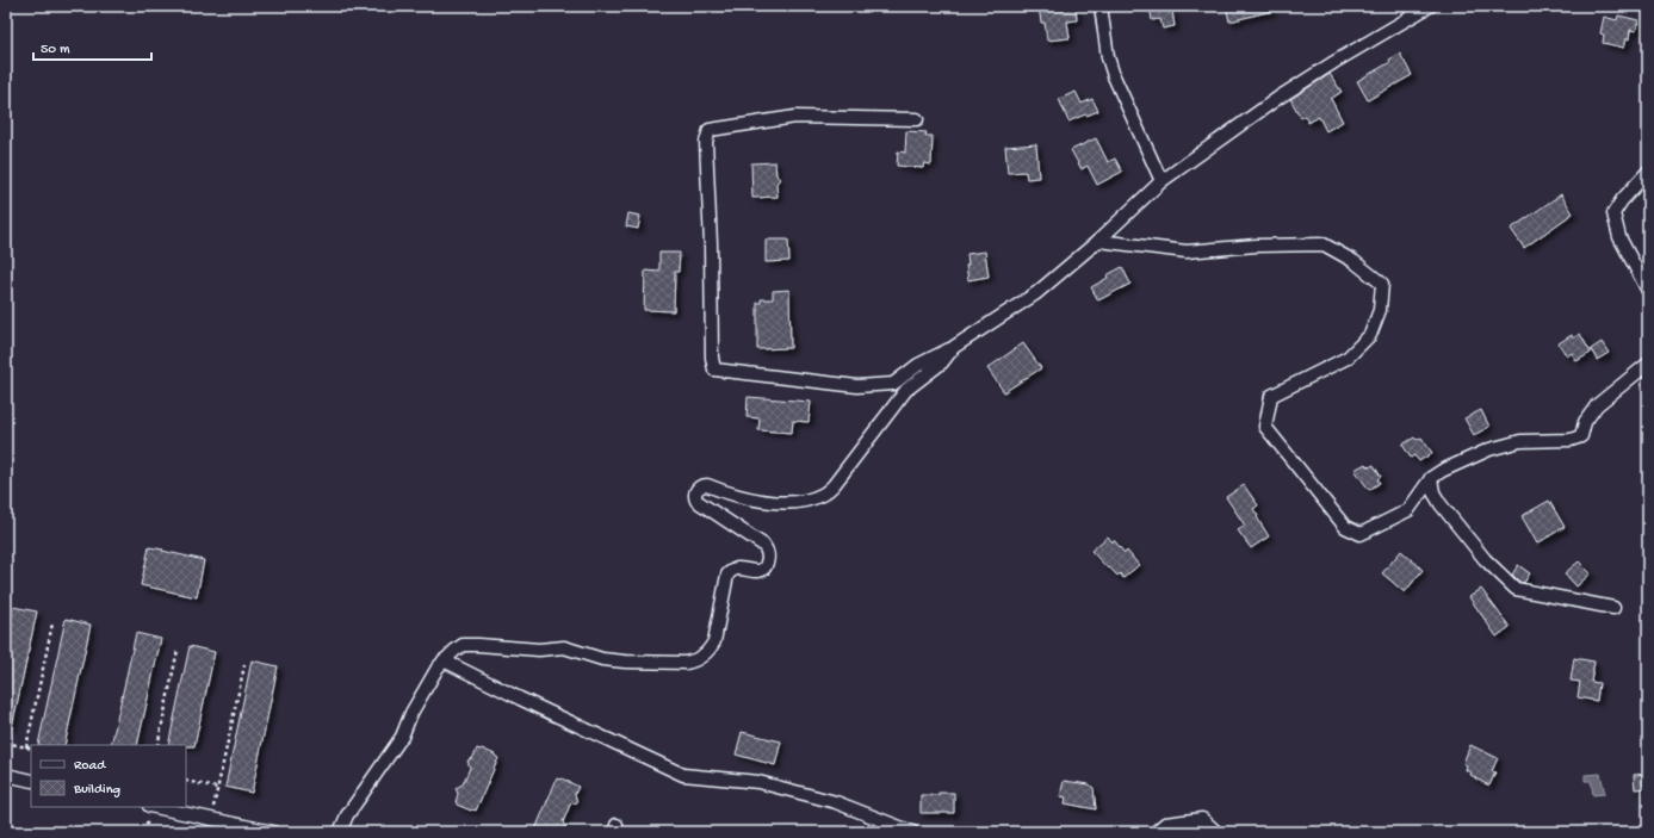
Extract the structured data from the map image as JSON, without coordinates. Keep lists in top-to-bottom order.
{
  "legend": ["Road", "Building"],
  "scale_bar": "50 m"
}
